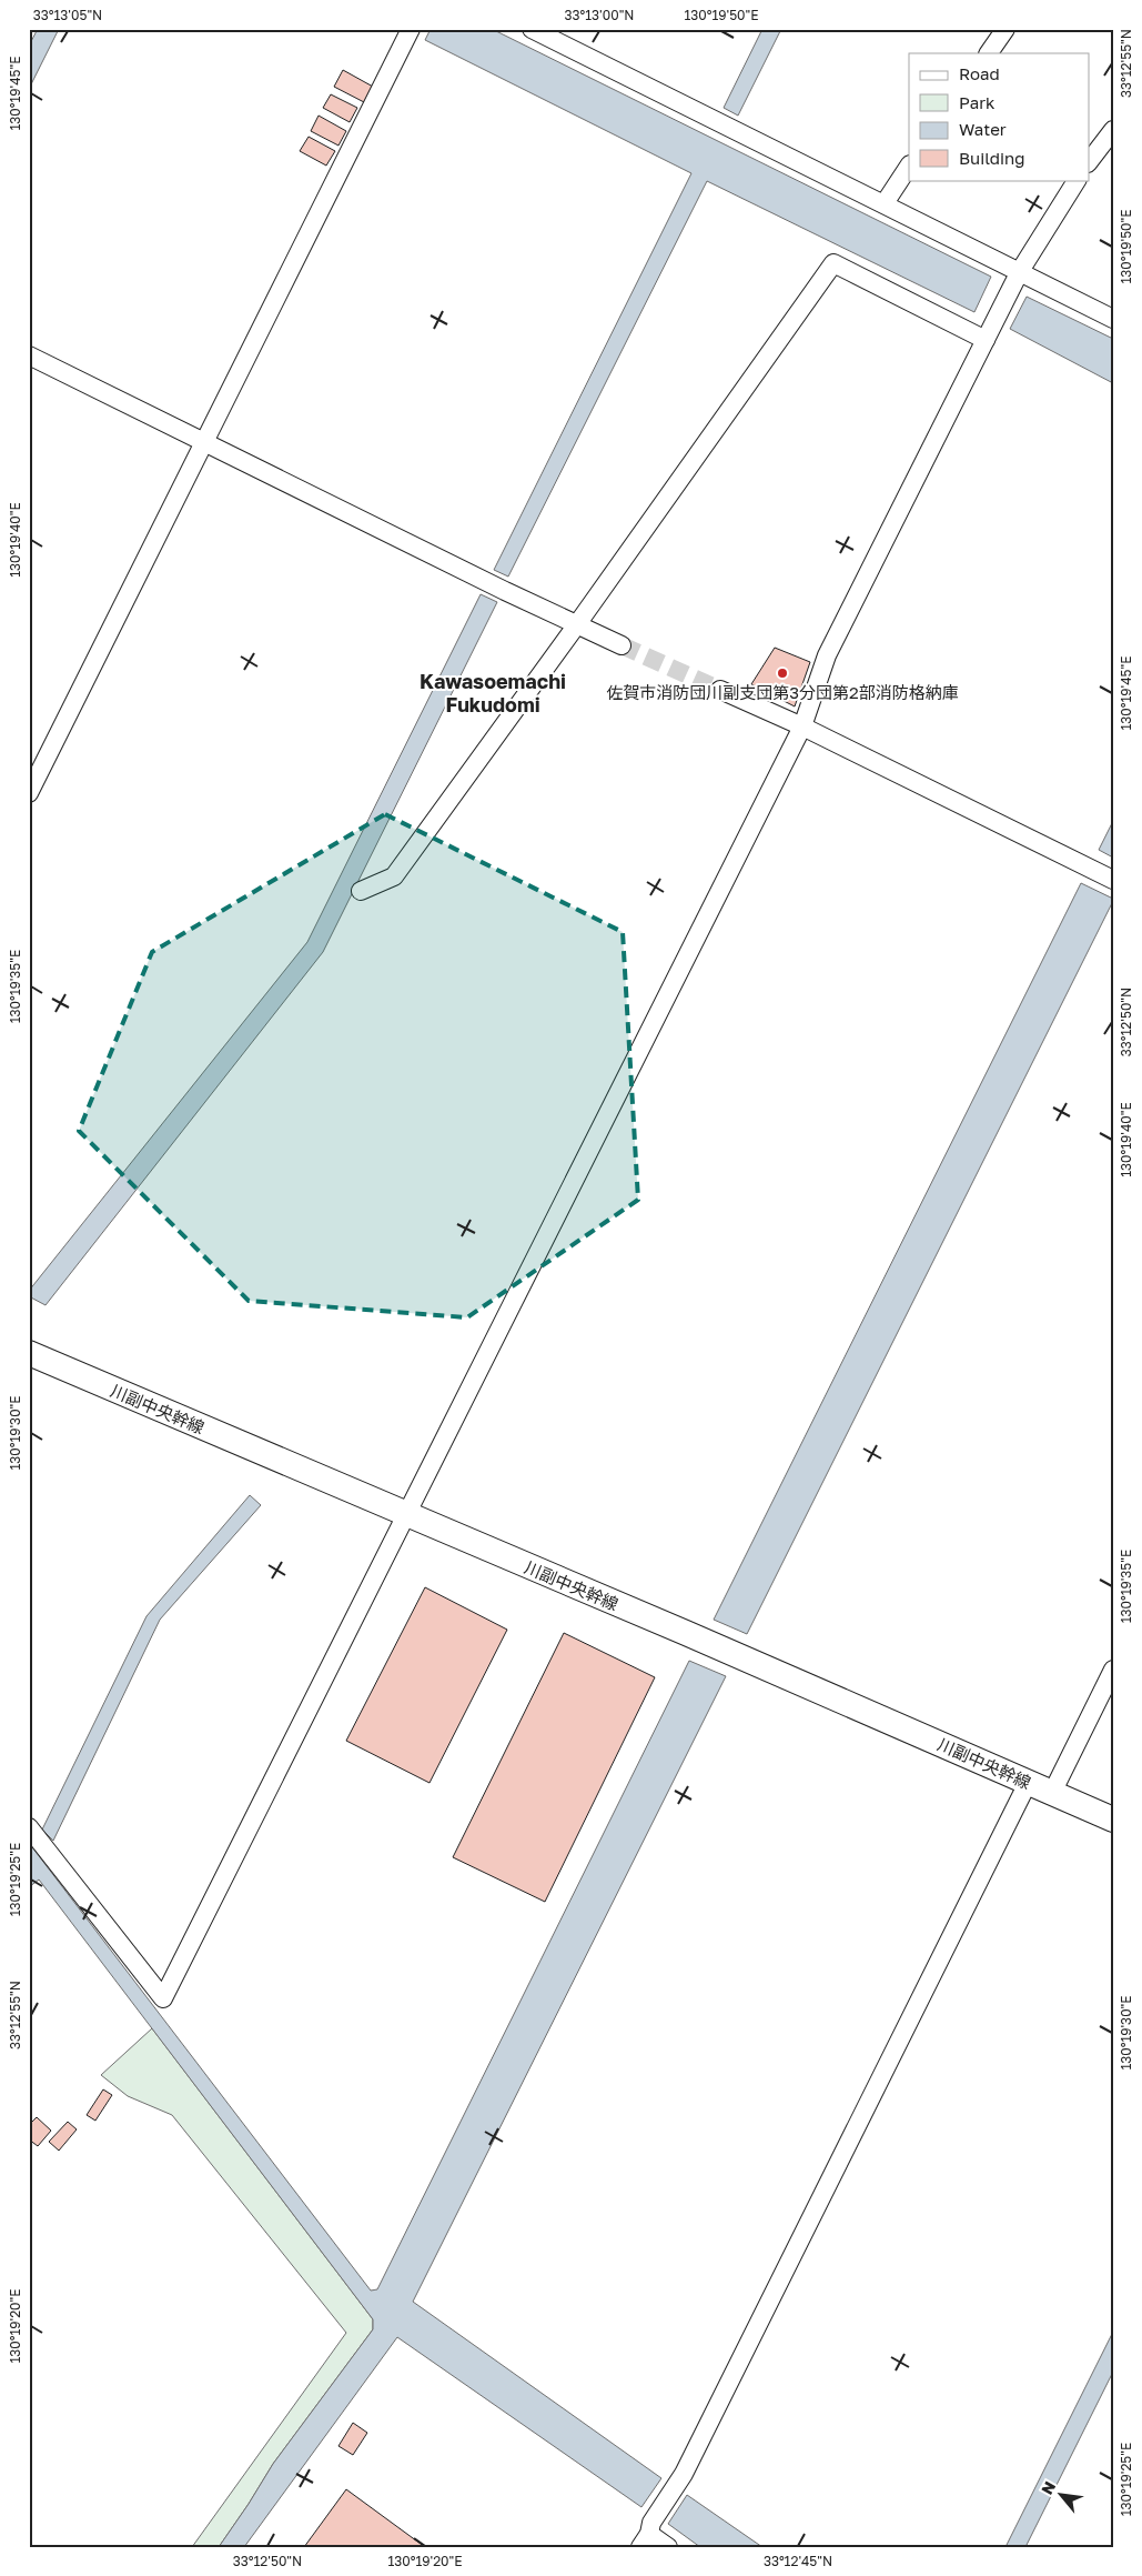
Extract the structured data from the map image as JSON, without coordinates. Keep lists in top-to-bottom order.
{
  "streets": {
    "street": ["川副中央幹線"]
  },
  "districts": ["Kawasoemachi Fukudomi"],
  "places": ["佐賀市消防団川副支団第3分団第2部消防格納庫"],
  "legend": [
    "Road",
    "Park",
    "Water",
    "Building"
  ],
  "north": "top left",
  "coordinates": [
    "33°13'05\"N",
    "33°13'00\"N",
    "130°19'50\"E",
    "33°12'55\"N",
    "130°19'45\"E",
    "130°19'40\"E",
    "130°19'35\"E",
    "33°12'50\"N",
    "130°19'30\"E",
    "130°19'25\"E",
    "130°19'20\"E",
    "33°12'45\"N"
  ]
}
